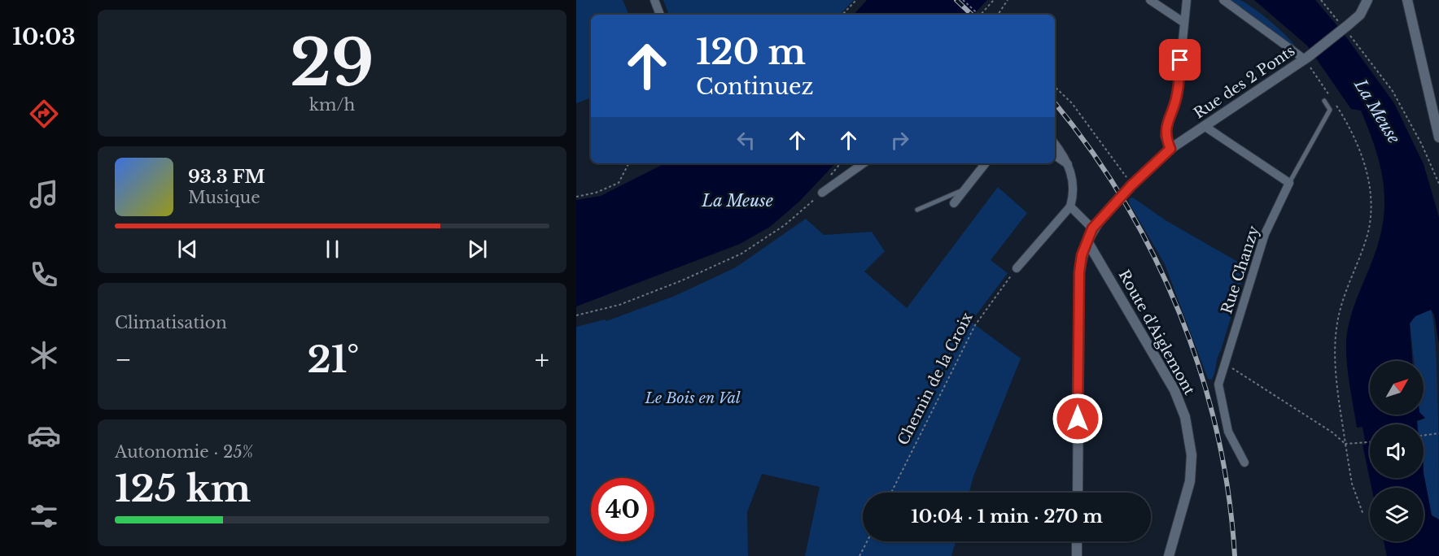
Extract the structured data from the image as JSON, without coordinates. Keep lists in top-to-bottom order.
{
  "streets": {
    "street": ["Rue des 2 Ponts", "Rue Chanzy", "Route d'Aiglemont"],
    "path": ["Chemin de la Croix"]
  },
  "water": ["La Meuse"],
  "parks": ["Le Bois en Val"],
  "north": "top right",
  "page": {
    "tabs": "10:03",
    "tile": [
      ["29", "km/h"],
      "Climatisation",
      ["Autonomie · 25%", "125 km"]
    ],
    "turn": ["120 m", "Continuez"],
    "song": ["93.3 FM", "Musique"],
    "heat": ["−", "21°", "+"],
    "limit": "40",
    "trip": "10:04 · 1 min · 270 m"
  }
}
